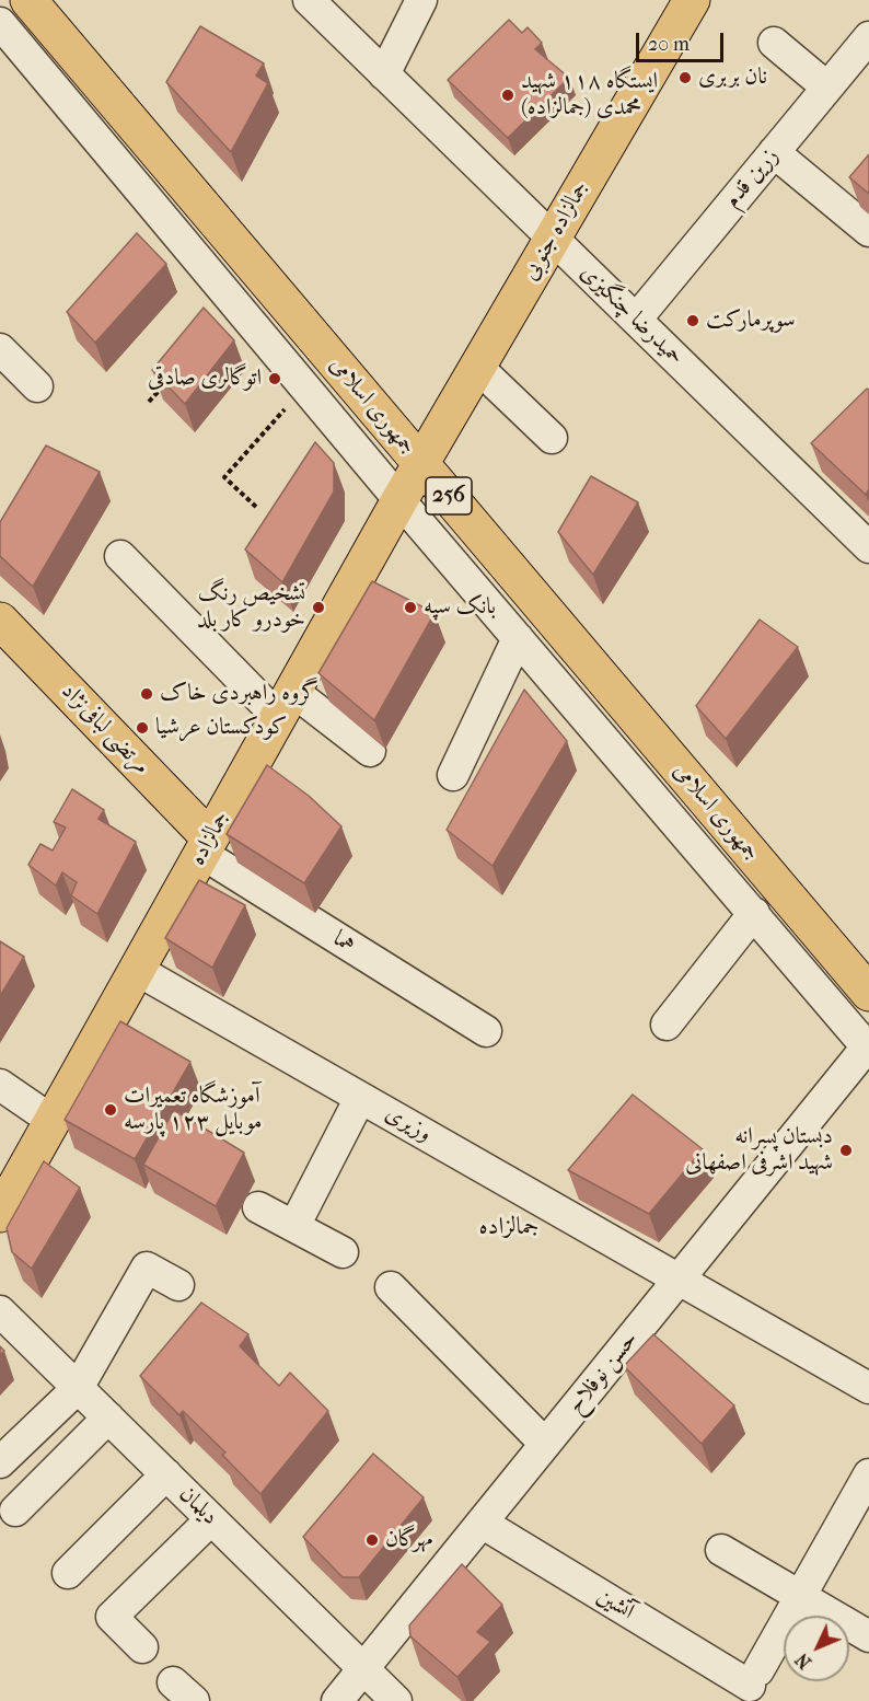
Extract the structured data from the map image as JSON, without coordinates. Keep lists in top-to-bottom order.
{
  "streets": {
    "main road": [
      "جمالزاده جنوبی",
      "جمهوری اسلامی",
      "256",
      "مرتضی لبافی‌نژاد",
      "جمالزاده"
    ],
    "street": [
      "زرین قدم",
      "حمیدرضا چنگیزی",
      "هما",
      "وزیری",
      "حسن نوفلاح",
      "دیلمان",
      "آتشین"
    ]
  },
  "crossings": [
    ["زرین قدم", "حمیدرضا چنگیزی"],
    ["جمالزاده جنوبی", "حمیدرضا چنگیزی"],
    ["جمالزاده جنوبی", "جمهوری اسلامی"],
    ["جمالزاده جنوبی", "جمالزاده"],
    ["جمهوری اسلامی", "جمالزاده"],
    ["مرتضی لبافی‌نژاد", "جمالزاده"],
    ["مرتضی لبافی‌نژاد", "هما"],
    ["جمالزاده", "هما"],
    ["جمالزاده", "وزیری"],
    ["وزیری", "حسن نوفلاح"],
    ["حسن نوفلاح", "دیلمان"],
    ["حسن نوفلاح", "آتشین"]
  ],
  "districts": ["جمالزاده"],
  "places": [
    "نان بربری",
    "ایستگاه ۱۱۸ شهید محمدی (جمالزاده)",
    "سوپرمارکت",
    "اتوگالری صادقی",
    "تشخیص رنگ خودرو کار بلد",
    "بانک سپه",
    "گروه راهبردی خاک",
    "کودکستان عرشیا",
    "آموزشگاه تعمیرات موبایل ۱۲۳ پارسه",
    "دبستان پسرانه شهید اشرفی اصفهانی",
    "مهرگان"
  ],
  "scale_bar": "20 m",
  "north": "bottom left"
}
